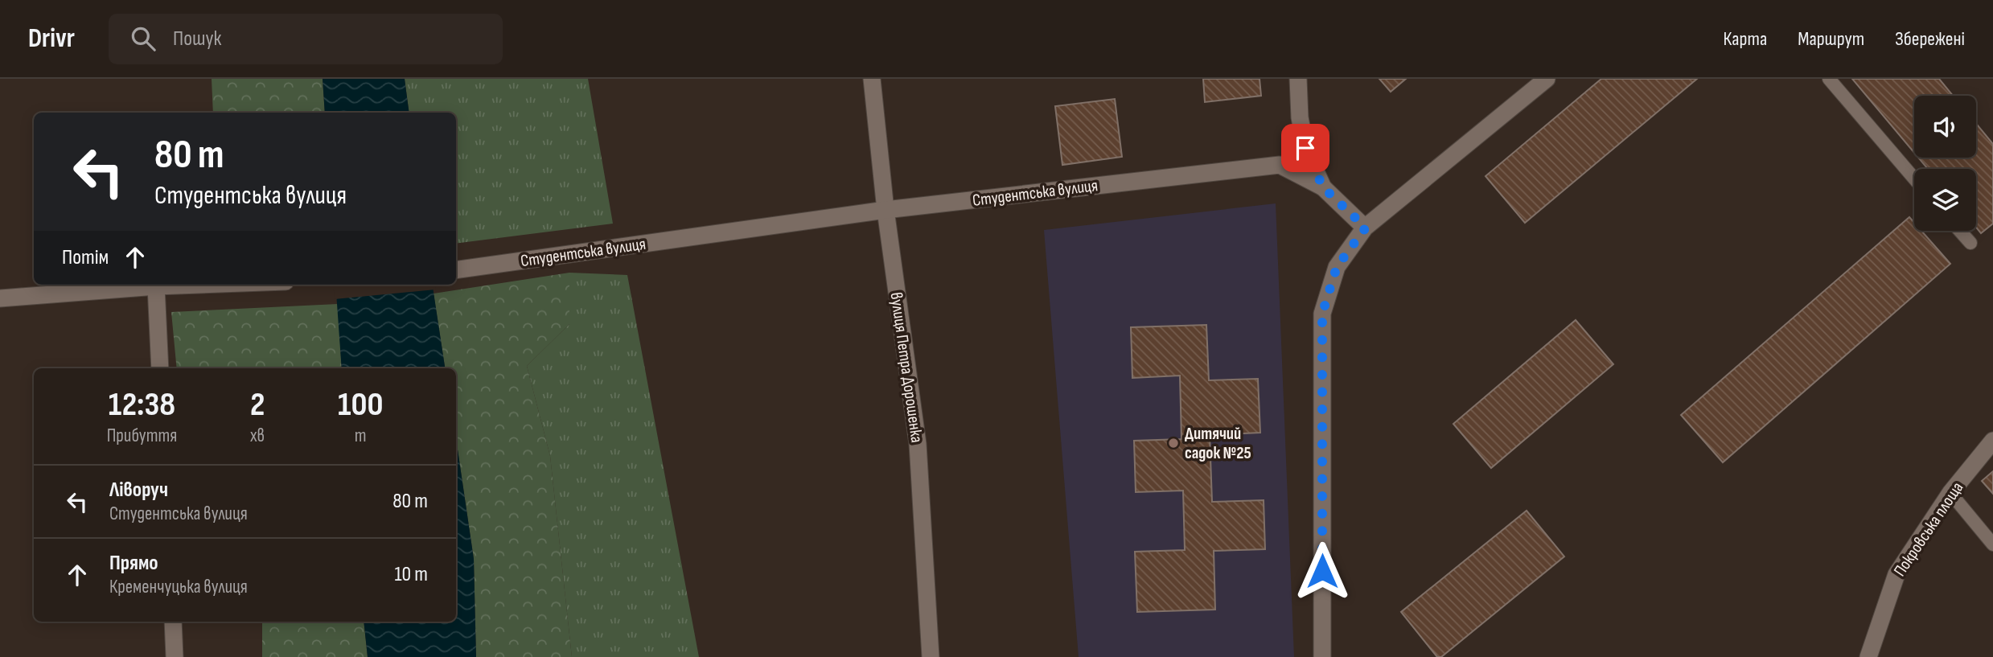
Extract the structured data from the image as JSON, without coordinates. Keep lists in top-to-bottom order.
{
  "streets": {
    "street": ["Студентська вулиця", "вулиця Петра Дорошенка", "Покровська площа"]
  },
  "crossings": [
    ["Студентська вулиця", "вулиця Петра Дорошенка"]
  ],
  "places": ["Дитячий садок №25"],
  "page": {
    "header": "Drivr",
    "search": "Пошук",
    "nav": ["Карта", "Маршрут", "Збережені"],
    "turn": ["80 m", "Студентська вулиця"],
    "then": "Потім",
    "eta": [
      "12:38",
      "Прибуття",
      "2",
      "хв",
      "100",
      "m"
    ],
    "list": [
      {
        "name": "Ліворуч",
        "note": "Студентська вулиця",
        "value": "80 m"
      },
      {
        "name": "Прямо",
        "note": "Кременчуцька вулиця",
        "value": "10 m"
      }
    ]
  }
}
